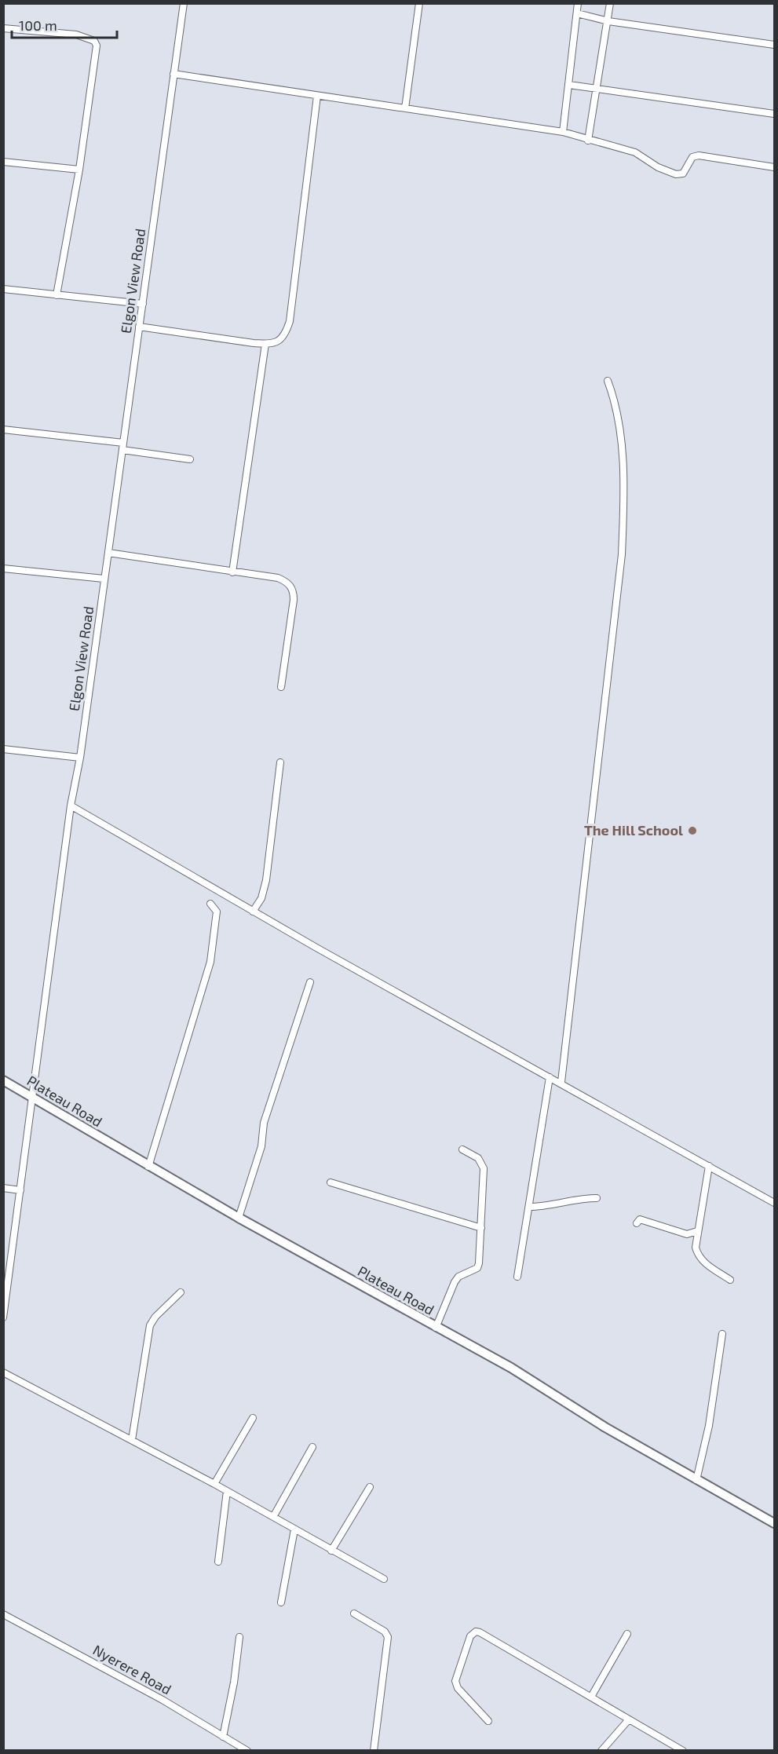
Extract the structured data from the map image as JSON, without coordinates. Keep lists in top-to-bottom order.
{
  "streets": {
    "street": ["Elgon View Road", "Plateau Road", "Nyerere Road"]
  },
  "crossings": [
    ["Elgon View Road", "Plateau Road"]
  ],
  "places": ["The Hill School"],
  "scale_bar": "100 m"
}
